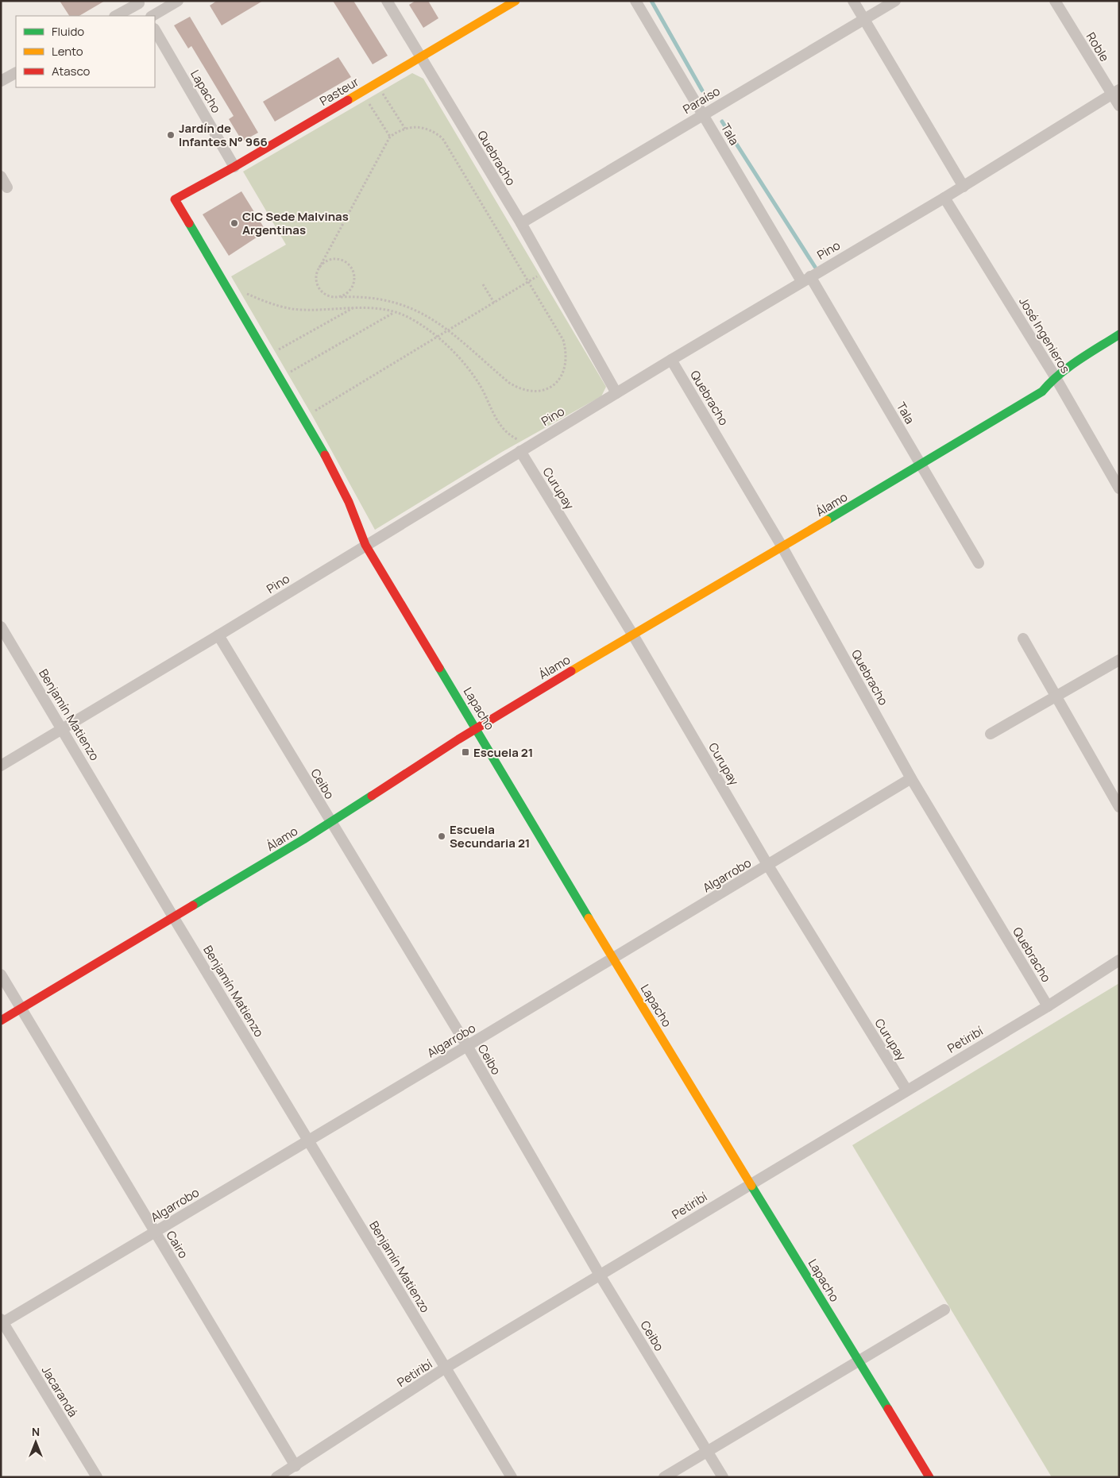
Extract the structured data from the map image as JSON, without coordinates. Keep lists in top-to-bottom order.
{
  "streets": {
    "street": [
      "Roble",
      "Lapacho",
      "Pasteur",
      "Paraíso",
      "Tala",
      "Quebracho",
      "Pino",
      "José Ingenieros",
      "Curupay",
      "Álamo",
      "Benjamín Matienzo",
      "Ceibo",
      "Algarrobo",
      "Petiribí",
      "Cairo",
      "Jacarandá"
    ]
  },
  "crossings": [
    ["Roble", "Pino"],
    ["Lapacho", "Pasteur"],
    ["Lapacho", "Pino"],
    ["Lapacho", "Álamo"],
    ["Lapacho", "Algarrobo"],
    ["Lapacho", "Petiribí"],
    ["Pasteur", "Quebracho"],
    ["Paraíso", "Tala"],
    ["Paraíso", "Quebracho"],
    ["Tala", "Pino"],
    ["Tala", "Álamo"],
    ["Quebracho", "Pino"],
    ["Quebracho", "Álamo"],
    ["Quebracho", "Algarrobo"],
    ["Quebracho", "Petiribí"],
    ["Pino", "José Ingenieros"],
    ["Pino", "Curupay"],
    ["Pino", "Benjamín Matienzo"],
    ["Pino", "Ceibo"],
    ["José Ingenieros", "Álamo"],
    ["Curupay", "Álamo"],
    ["Curupay", "Algarrobo"],
    ["Curupay", "Petiribí"],
    ["Álamo", "Benjamín Matienzo"],
    ["Álamo", "Ceibo"],
    ["Álamo", "Cairo"],
    ["Benjamín Matienzo", "Algarrobo"],
    ["Benjamín Matienzo", "Petiribí"],
    ["Ceibo", "Algarrobo"],
    ["Ceibo", "Petiribí"],
    ["Algarrobo", "Cairo"],
    ["Algarrobo", "Jacarandá"],
    ["Petiribí", "Cairo"]
  ],
  "places": {
    "other": ["Jardín de Infantes N° 966", "CIC Sede Malvinas Argentinas", "Escuela Secundaria 21"],
    "transit": ["Escuela 21"]
  },
  "legend": ["Fluido", "Lento", "Atasco"],
  "north": "top"
}
